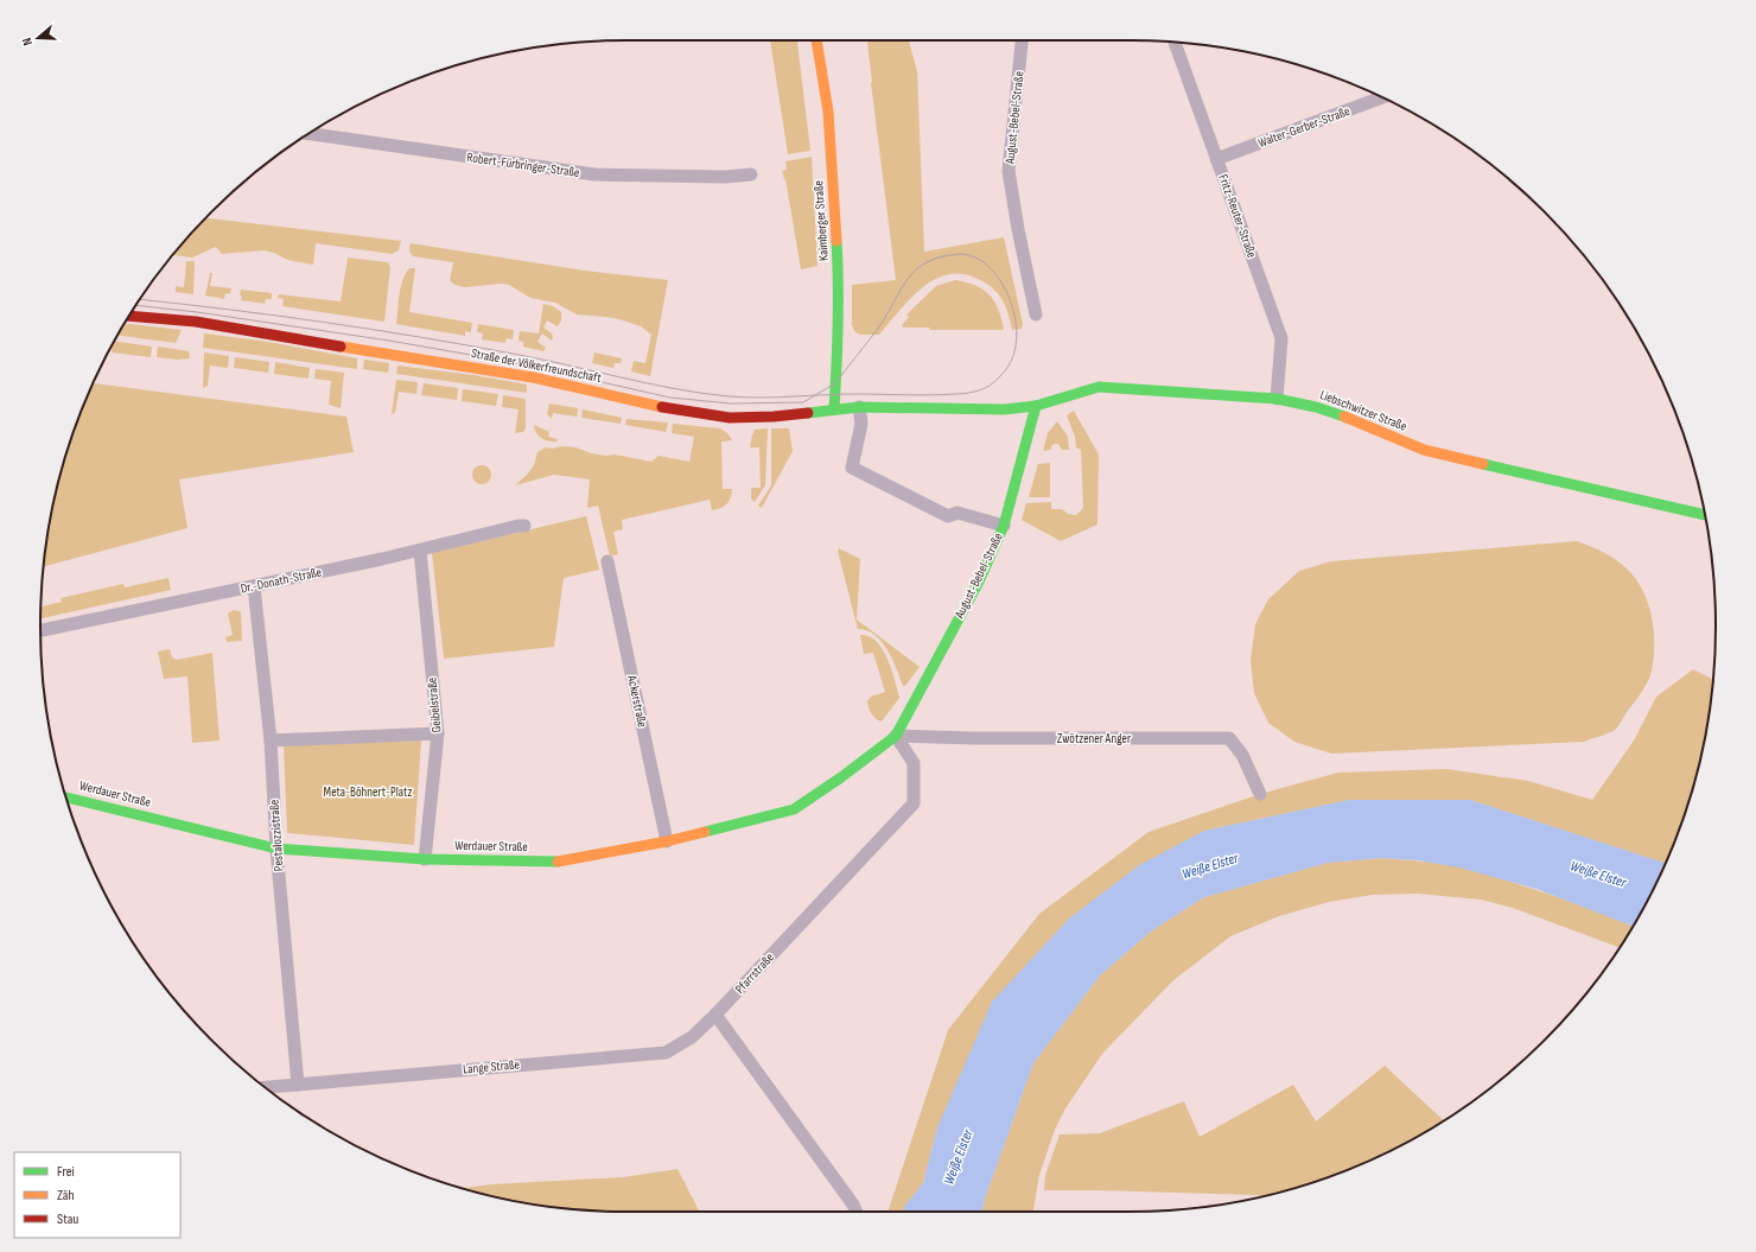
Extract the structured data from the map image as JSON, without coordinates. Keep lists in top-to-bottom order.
{
  "streets": {
    "main road": [
      "August-Bebel-Straße",
      "Kaimberger Straße",
      "Straße der Völkerfreundschaft",
      "Liebschwitzer Straße",
      "Werdauer Straße"
    ],
    "street": [
      "Walter-Gerber-Straße",
      "Robert-Fürbringer-Straße",
      "Fritz-Reuter-Straße",
      "Dr.-Donath-Straße",
      "Ackerstraße",
      "Geibelstraße",
      "Zwötzener Anger",
      "Pestalozzistraße",
      "Pfarrstraße",
      "Lange Straße"
    ]
  },
  "crossings": [
    ["August-Bebel-Straße", "Liebschwitzer Straße"],
    ["August-Bebel-Straße", "Zwötzener Anger"],
    ["August-Bebel-Straße", "Werdauer Straße"],
    ["August-Bebel-Straße", "Pfarrstraße"],
    ["Walter-Gerber-Straße", "Fritz-Reuter-Straße"],
    ["Fritz-Reuter-Straße", "Liebschwitzer Straße"],
    ["Kaimberger Straße", "Straße der Völkerfreundschaft"],
    ["Straße der Völkerfreundschaft", "Liebschwitzer Straße"],
    ["Dr.-Donath-Straße", "Geibelstraße"],
    ["Dr.-Donath-Straße", "Pestalozzistraße"],
    ["Ackerstraße", "Werdauer Straße"],
    ["Geibelstraße", "Werdauer Straße"],
    ["Zwötzener Anger", "Werdauer Straße"],
    ["Zwötzener Anger", "Pfarrstraße"],
    ["Werdauer Straße", "Pestalozzistraße"],
    ["Werdauer Straße", "Pfarrstraße"],
    ["Pestalozzistraße", "Lange Straße"],
    ["Pfarrstraße", "Lange Straße"]
  ],
  "water": ["Weiße Elster"],
  "parks": ["Meta-Böhnert-Platz"],
  "legend": ["Frei", "Zäh", "Stau"],
  "north": "left"
}
